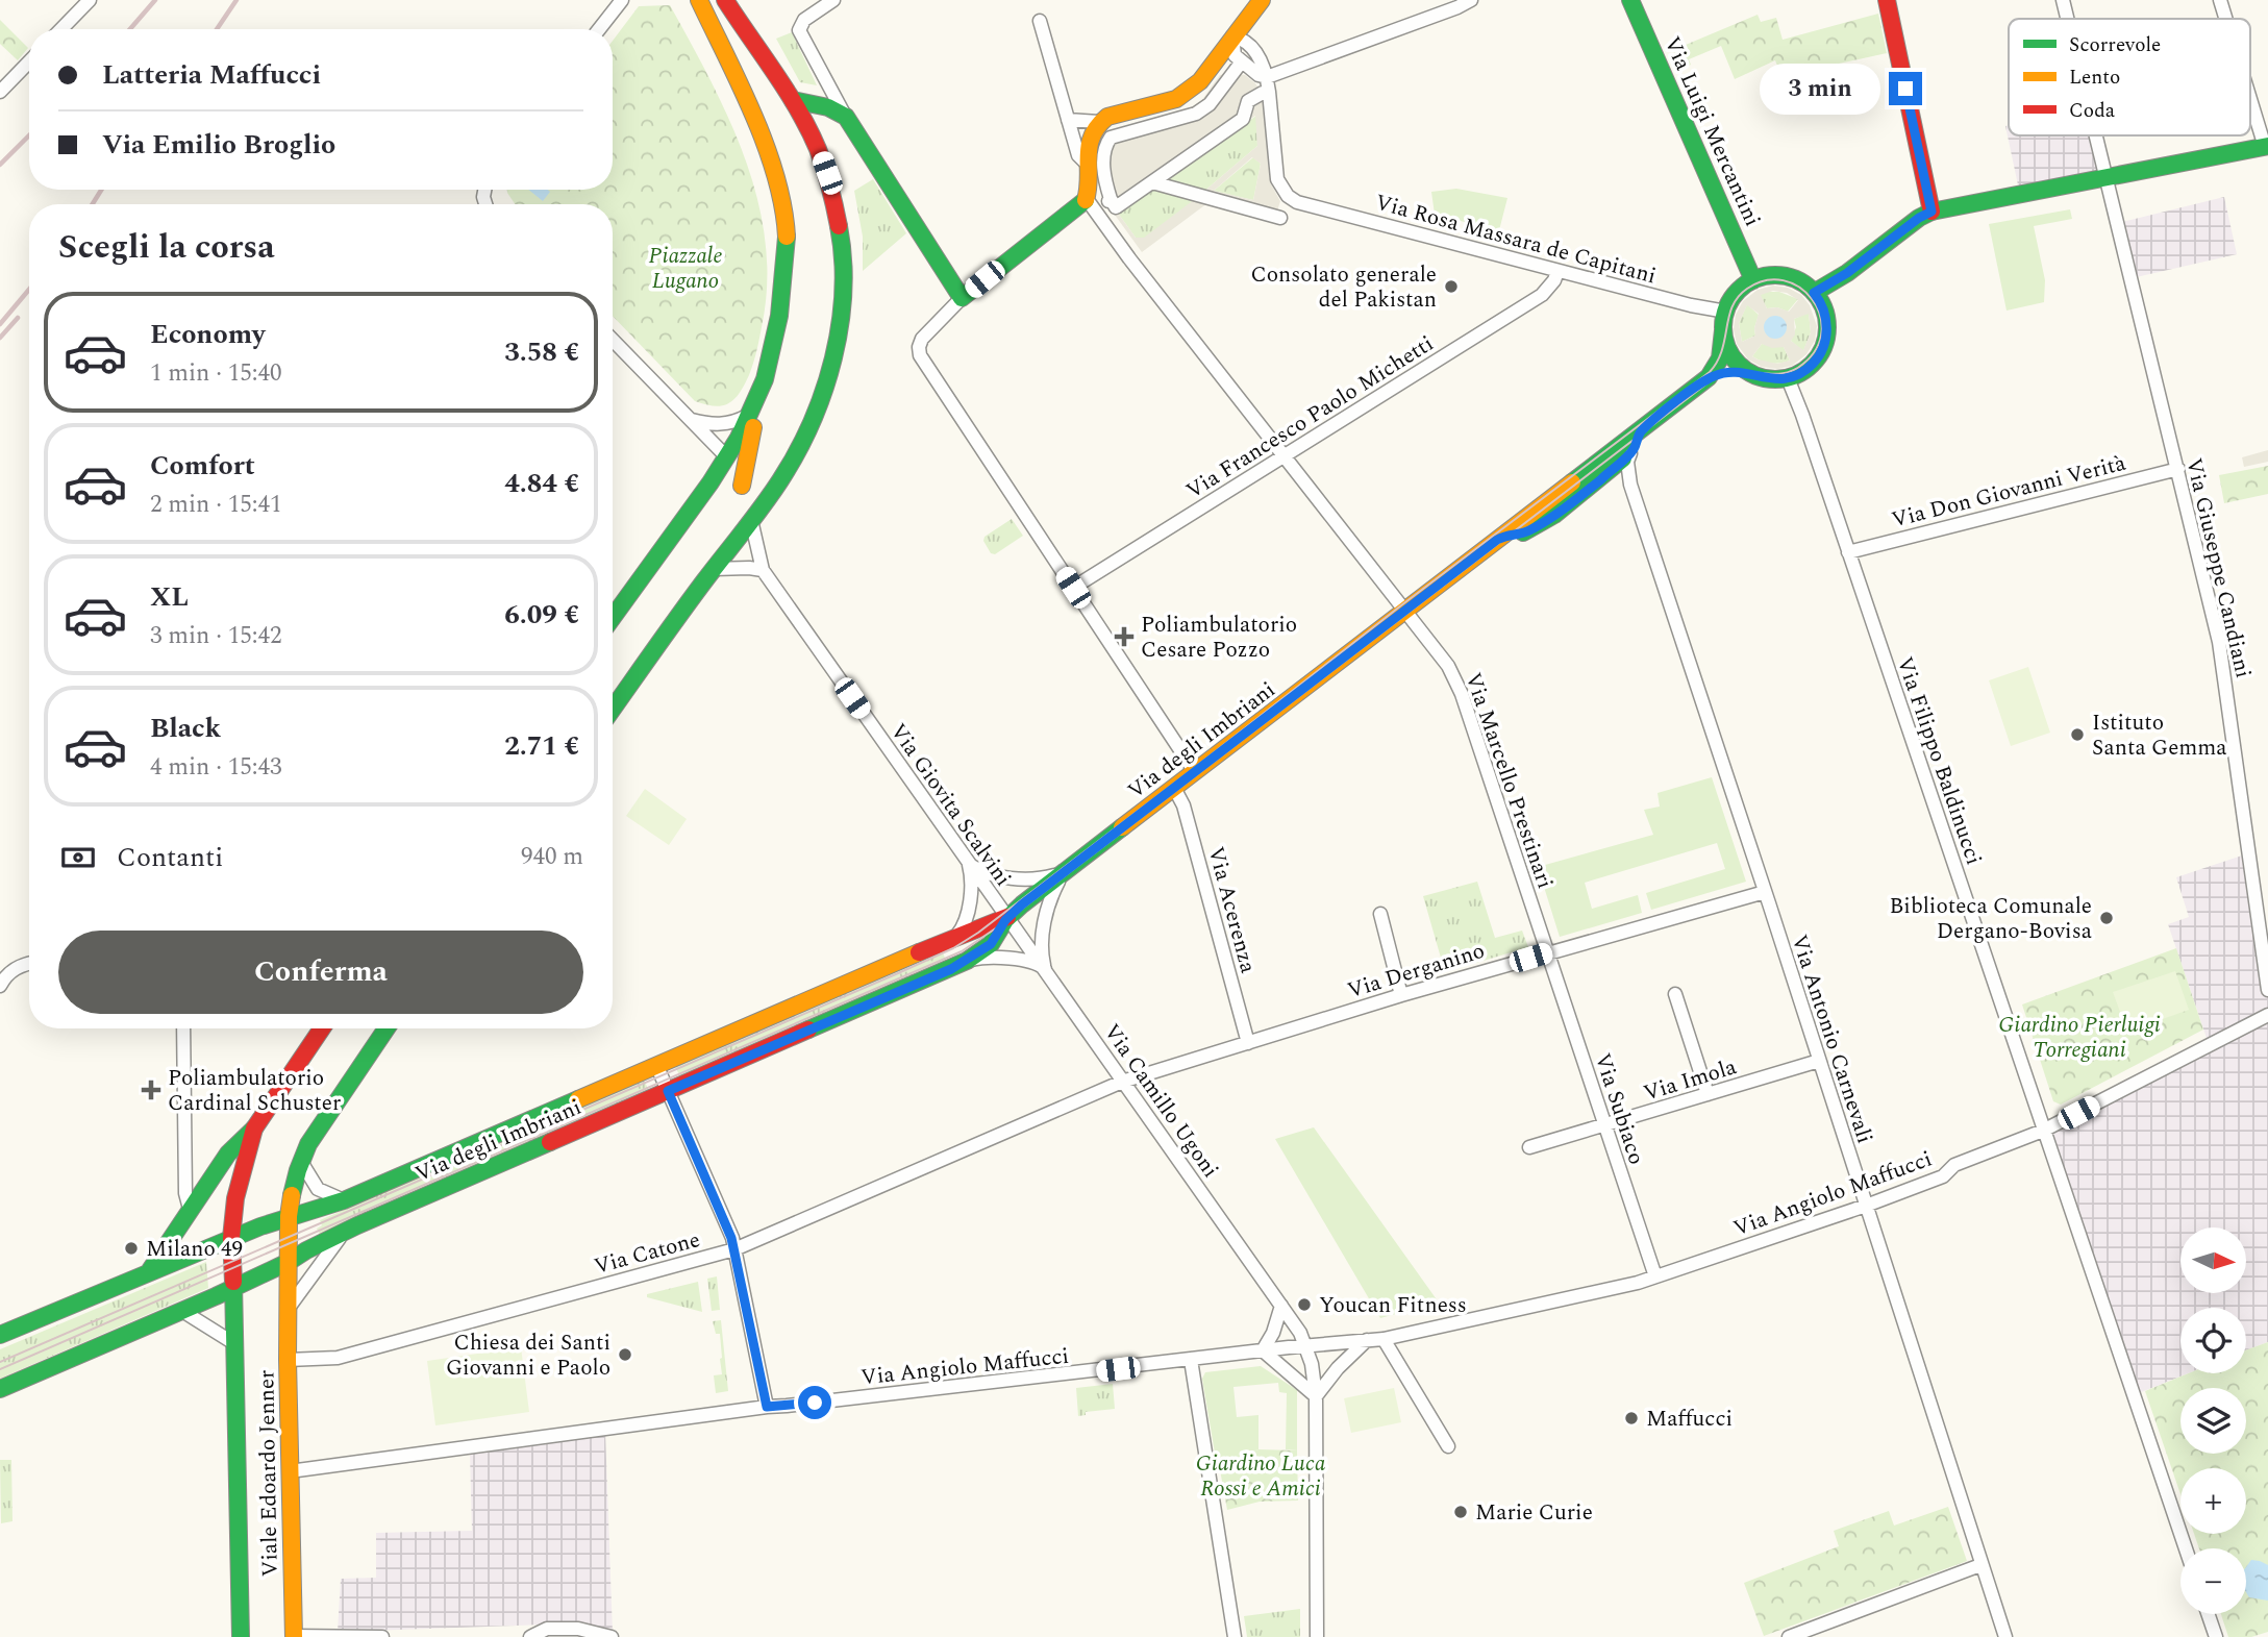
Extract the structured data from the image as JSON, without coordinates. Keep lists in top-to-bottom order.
{
  "streets": {
    "street": [
      "Via Luigi Mercantini",
      "Via Rosa Massara de Capitani",
      "Via Francesco Paolo Michetti",
      "Via Don Giovanni Verità",
      "Via Giuseppe Candiani",
      "Via degli Imbriani",
      "Via Filippo Baldinucci",
      "Via Marcello Prestinari",
      "Via Giovita Scalvini",
      "Via Acerenza",
      "Via Derganino",
      "Via Antonio Carnevali",
      "Via Imola",
      "Via Camillo Ugoni",
      "Via Subiaco",
      "Via Angiolo Maffucci",
      "Via Catone",
      "Viale Edoardo Jenner"
    ]
  },
  "crossings": [
    ["Via Luigi Mercantini", "Via Rosa Massara de Capitani"],
    ["Via Luigi Mercantini", "Via degli Imbriani"],
    ["Via Luigi Mercantini", "Via Filippo Baldinucci"],
    ["Via Rosa Massara de Capitani", "Via Francesco Paolo Michetti"],
    ["Via Rosa Massara de Capitani", "Via degli Imbriani"],
    ["Via Rosa Massara de Capitani", "Via Filippo Baldinucci"],
    ["Via Francesco Paolo Michetti", "Via Marcello Prestinari"],
    ["Via Don Giovanni Verità", "Via Giuseppe Candiani"],
    ["Via Don Giovanni Verità", "Via Filippo Baldinucci"],
    ["Via degli Imbriani", "Via Filippo Baldinucci"],
    ["Via degli Imbriani", "Via Marcello Prestinari"],
    ["Via degli Imbriani", "Via Giovita Scalvini"],
    ["Via degli Imbriani", "Via Acerenza"],
    ["Via degli Imbriani", "Via Antonio Carnevali"],
    ["Via degli Imbriani", "Via Camillo Ugoni"],
    ["Via degli Imbriani", "Viale Edoardo Jenner"],
    ["Via Filippo Baldinucci", "Via Angiolo Maffucci"],
    ["Via Marcello Prestinari", "Via Derganino"],
    ["Via Marcello Prestinari", "Via Subiaco"],
    ["Via Giovita Scalvini", "Via Camillo Ugoni"],
    ["Via Acerenza", "Via Derganino"],
    ["Via Derganino", "Via Antonio Carnevali"],
    ["Via Derganino", "Via Camillo Ugoni"],
    ["Via Derganino", "Via Subiaco"],
    ["Via Derganino", "Via Catone"],
    ["Via Antonio Carnevali", "Via Imola"],
    ["Via Antonio Carnevali", "Via Angiolo Maffucci"],
    ["Via Imola", "Via Subiaco"],
    ["Via Camillo Ugoni", "Via Angiolo Maffucci"],
    ["Via Camillo Ugoni", "Via Catone"],
    ["Via Subiaco", "Via Angiolo Maffucci"],
    ["Via Angiolo Maffucci", "Viale Edoardo Jenner"],
    ["Via Catone", "Viale Edoardo Jenner"]
  ],
  "parks": ["Piazzale Lugano", "Giardino Pierluigi Torregiani", "Giardino Luca Rossi e Amici"],
  "places": {
    "other": [
      "Consolato generale del Pakistan",
      "Istituto Santa Gemma",
      "Biblioteca Comunale Dergano-Bovisa",
      "Milano 49",
      "Youcan Fitness",
      "Chiesa dei Santi Giovanni e Paolo",
      "Maffucci",
      "Marie Curie"
    ],
    "health": ["Poliambulatorio Cesare Pozzo", "Poliambulatorio Cardinal Schuster"]
  },
  "legend": ["Scorrevole", "Lento", "Coda"],
  "north": "right",
  "page": {
    "banner": ["Latteria Maffucci", "Via Emilio Broglio"],
    "bubble": "3 min",
    "heading": "Scegli la corsa",
    "list": [
      {
        "name": "Economy",
        "note": "1 min · 15:40",
        "value": "3.58 €"
      },
      {
        "name": "Comfort",
        "note": "2 min · 15:41",
        "value": "4.84 €"
      },
      {
        "name": "XL",
        "note": "3 min · 15:42",
        "value": "6.09 €"
      },
      {
        "name": "Black",
        "note": "4 min · 15:43",
        "value": "2.71 €"
      }
    ],
    "pay": ["Contanti", "940 m"],
    "buttons": "Conferma",
    "map_buttons": ["+", "−"]
  }
}
